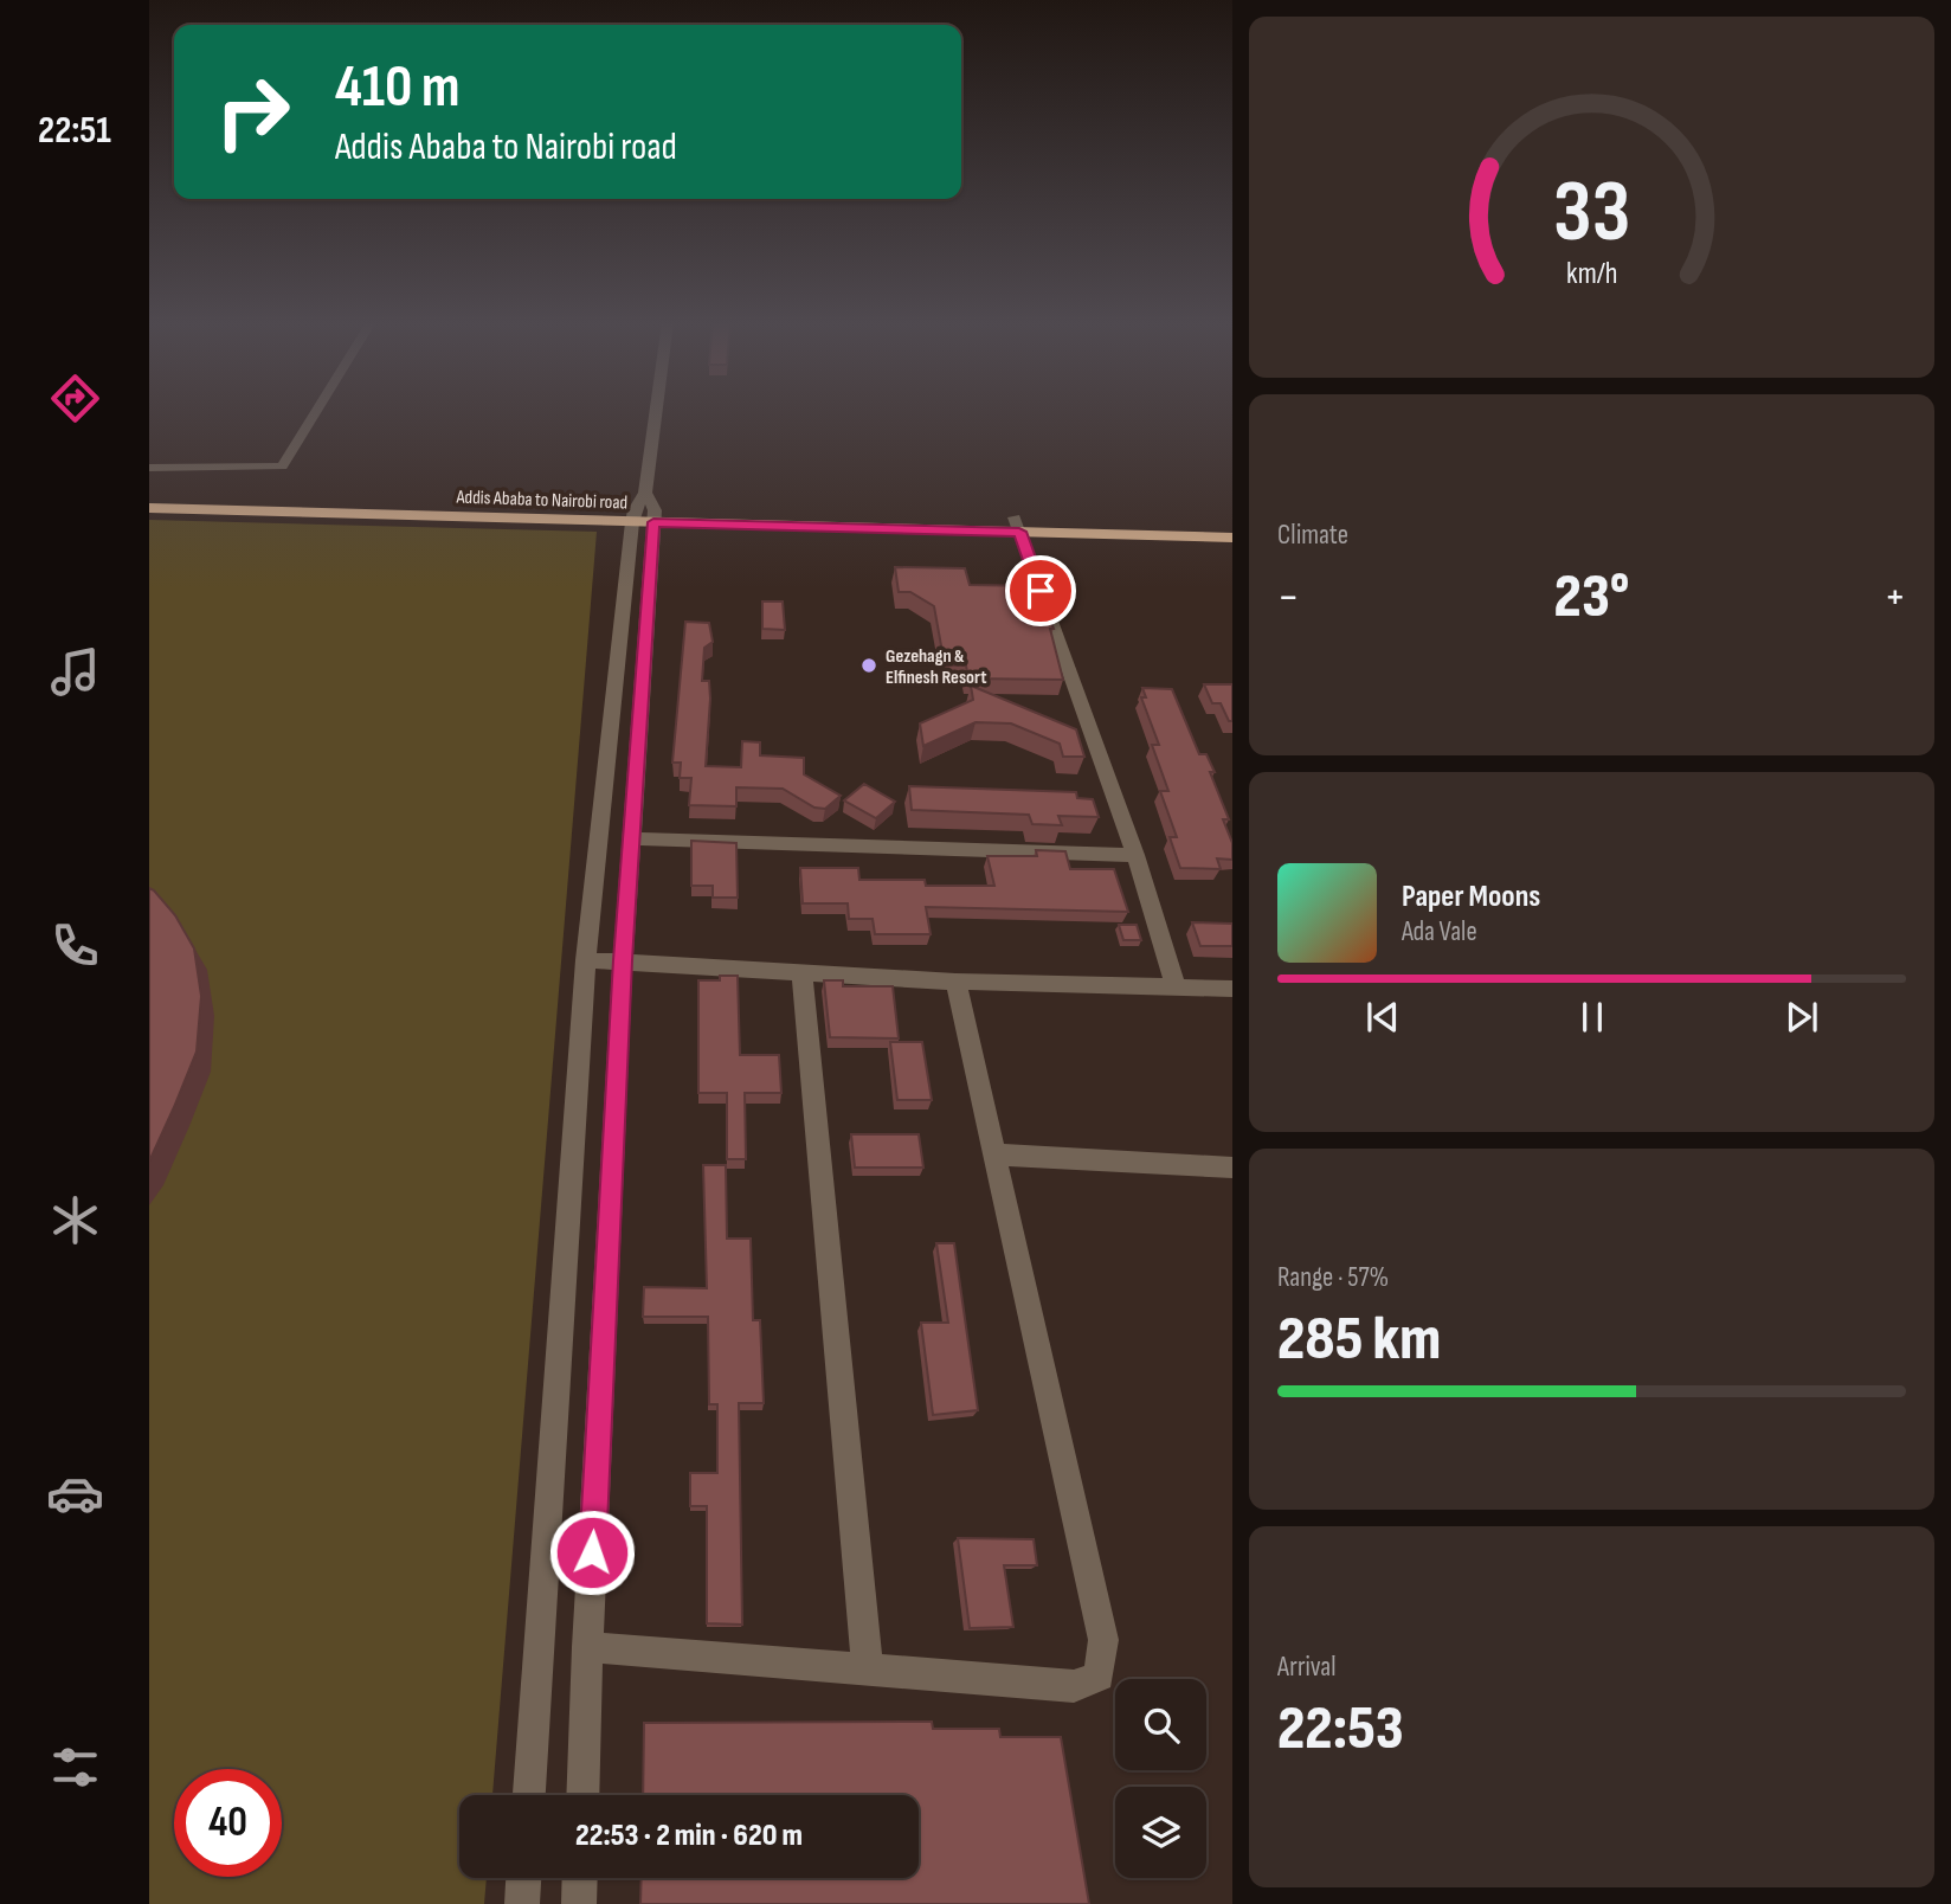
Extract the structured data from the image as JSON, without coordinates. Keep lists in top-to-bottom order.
{
  "streets": {
    "highway": ["Addis Ababa to Nairobi road"]
  },
  "places": ["Gezehagn & Elfinesh Resort"],
  "page": {
    "tabs": "22:51",
    "turn": ["410 m", "Addis Ababa to Nairobi road"],
    "tile": [
      "Climate",
      ["Range · 57%", "285 km"],
      ["Arrival", "22:53"]
    ],
    "heat": ["−", "23°", "+"],
    "song": ["Paper Moons", "Ada Vale"],
    "limit": "40",
    "trip": "22:53 · 2 min · 620 m",
    "gauge": ["33", "km/h"]
  }
}
